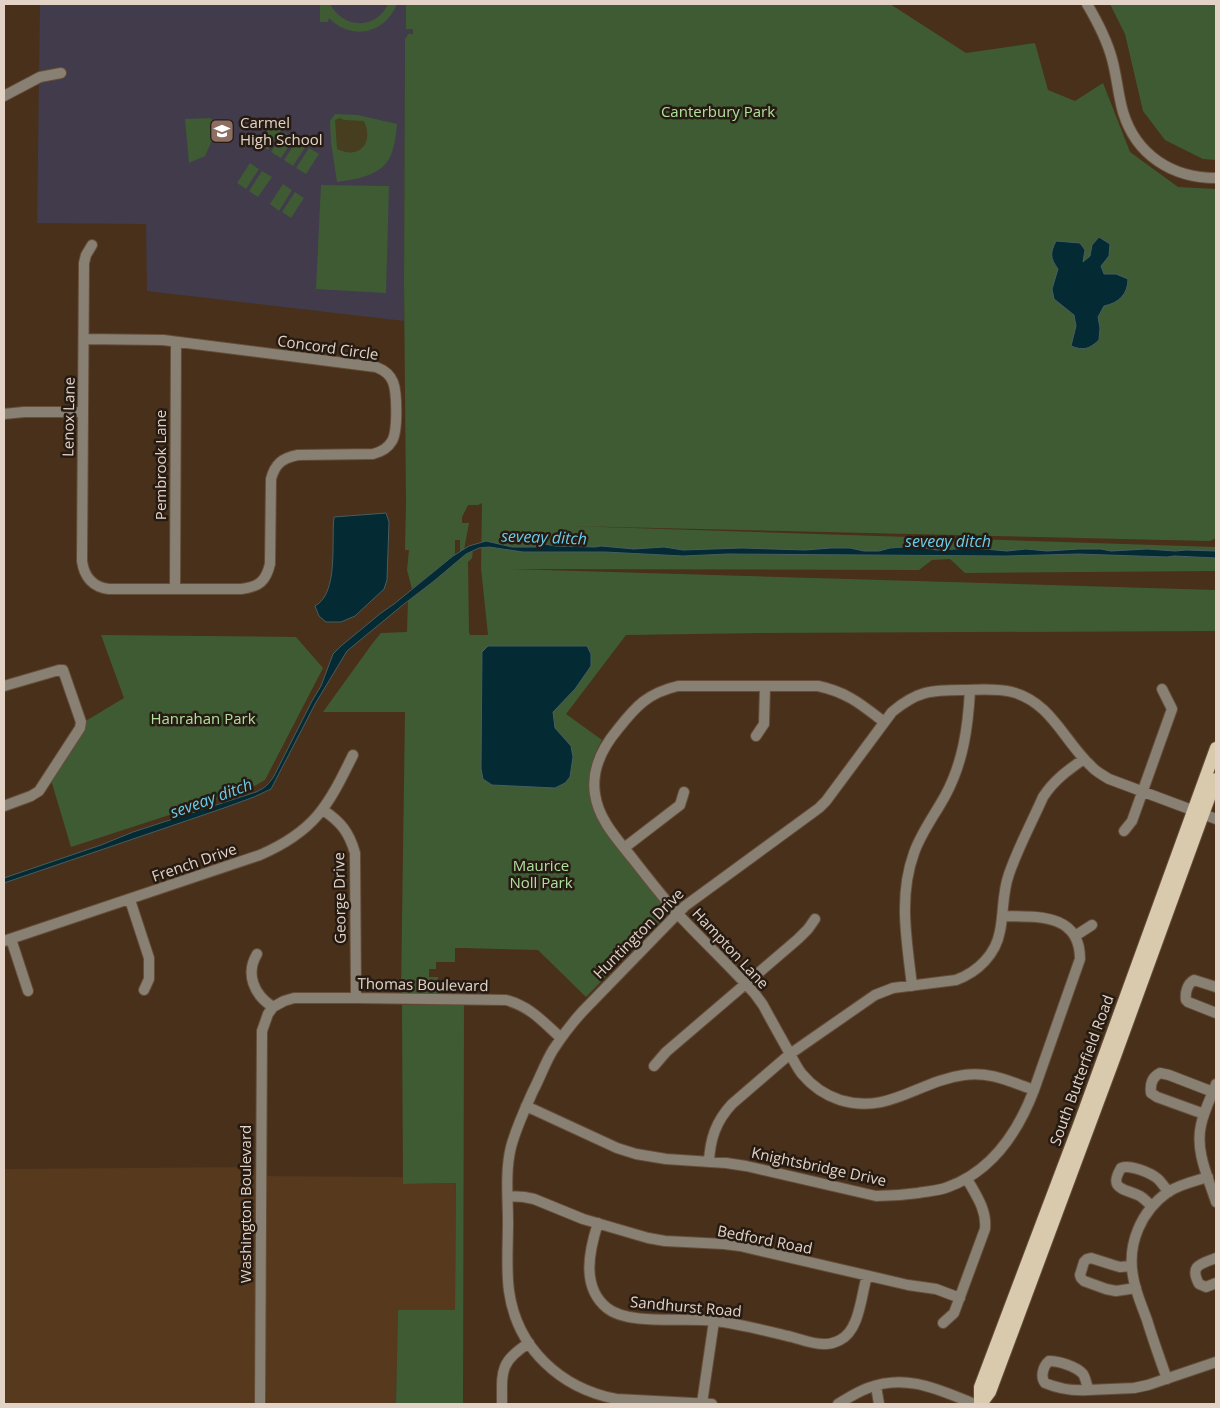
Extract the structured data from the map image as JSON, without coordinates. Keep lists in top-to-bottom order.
{
  "streets": {
    "main road": ["South Butterfield Road"],
    "street": [
      "Concord Circle",
      "Lenox Lane",
      "Pembrook Lane",
      "French Drive",
      "George Drive",
      "Huntington Drive",
      "Hampton Lane",
      "Thomas Boulevard",
      "Knightsbridge Drive",
      "Washington Boulevard",
      "Bedford Road",
      "Sandhurst Road"
    ]
  },
  "crossings": [
    ["Concord Circle", "Lenox Lane"],
    ["Concord Circle", "Pembrook Lane"],
    ["French Drive", "George Drive"],
    ["George Drive", "Thomas Boulevard"],
    ["Huntington Drive", "Hampton Lane"],
    ["Huntington Drive", "Thomas Boulevard"],
    ["Huntington Drive", "South Butterfield Road"],
    ["Huntington Drive", "Knightsbridge Drive"],
    ["Huntington Drive", "Bedford Road"],
    ["Hampton Lane", "Knightsbridge Drive"],
    ["Thomas Boulevard", "Washington Boulevard"],
    ["Bedford Road", "Sandhurst Road"]
  ],
  "water": ["seveay ditch"],
  "parks": ["Canterbury Park", "Hanrahan Park", "Maurice Noll Park"],
  "places": {
    "school or university": ["Carmel High School"]
  }
}
